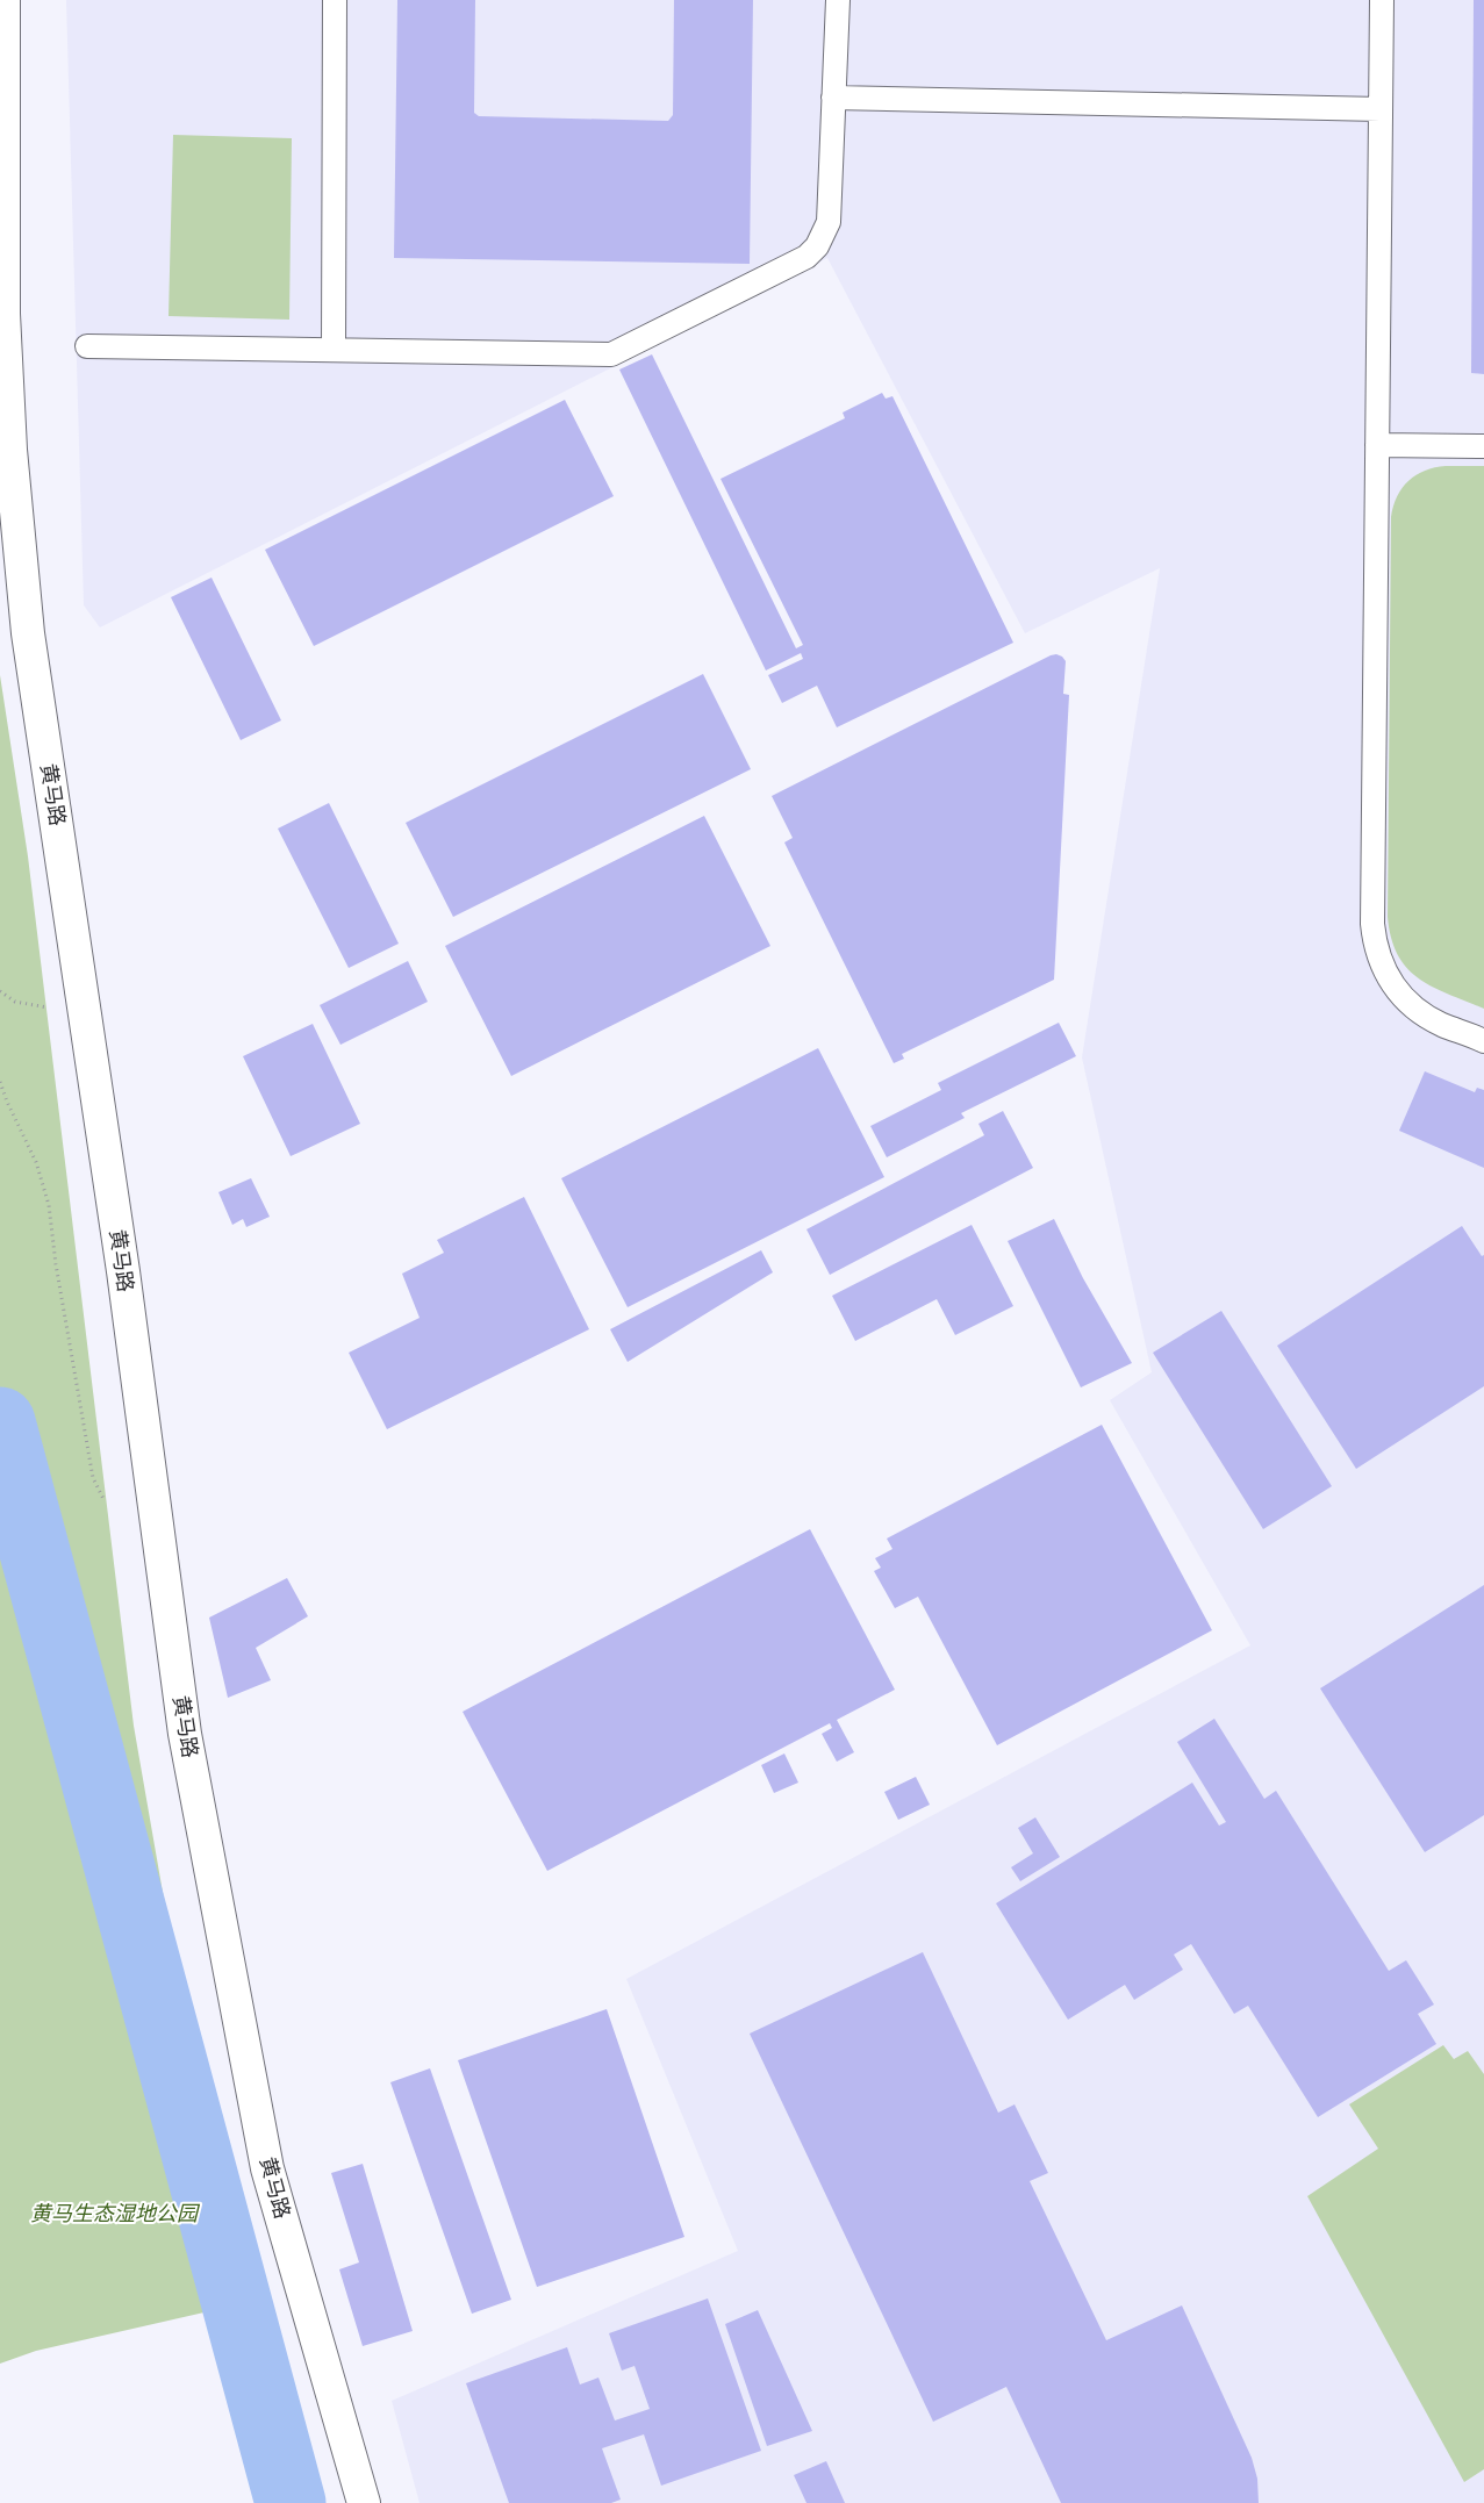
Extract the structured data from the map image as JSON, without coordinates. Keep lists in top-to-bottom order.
{
  "streets": {
    "street": ["黄马路"]
  },
  "parks": ["黄马生态湿地公园"]
}
